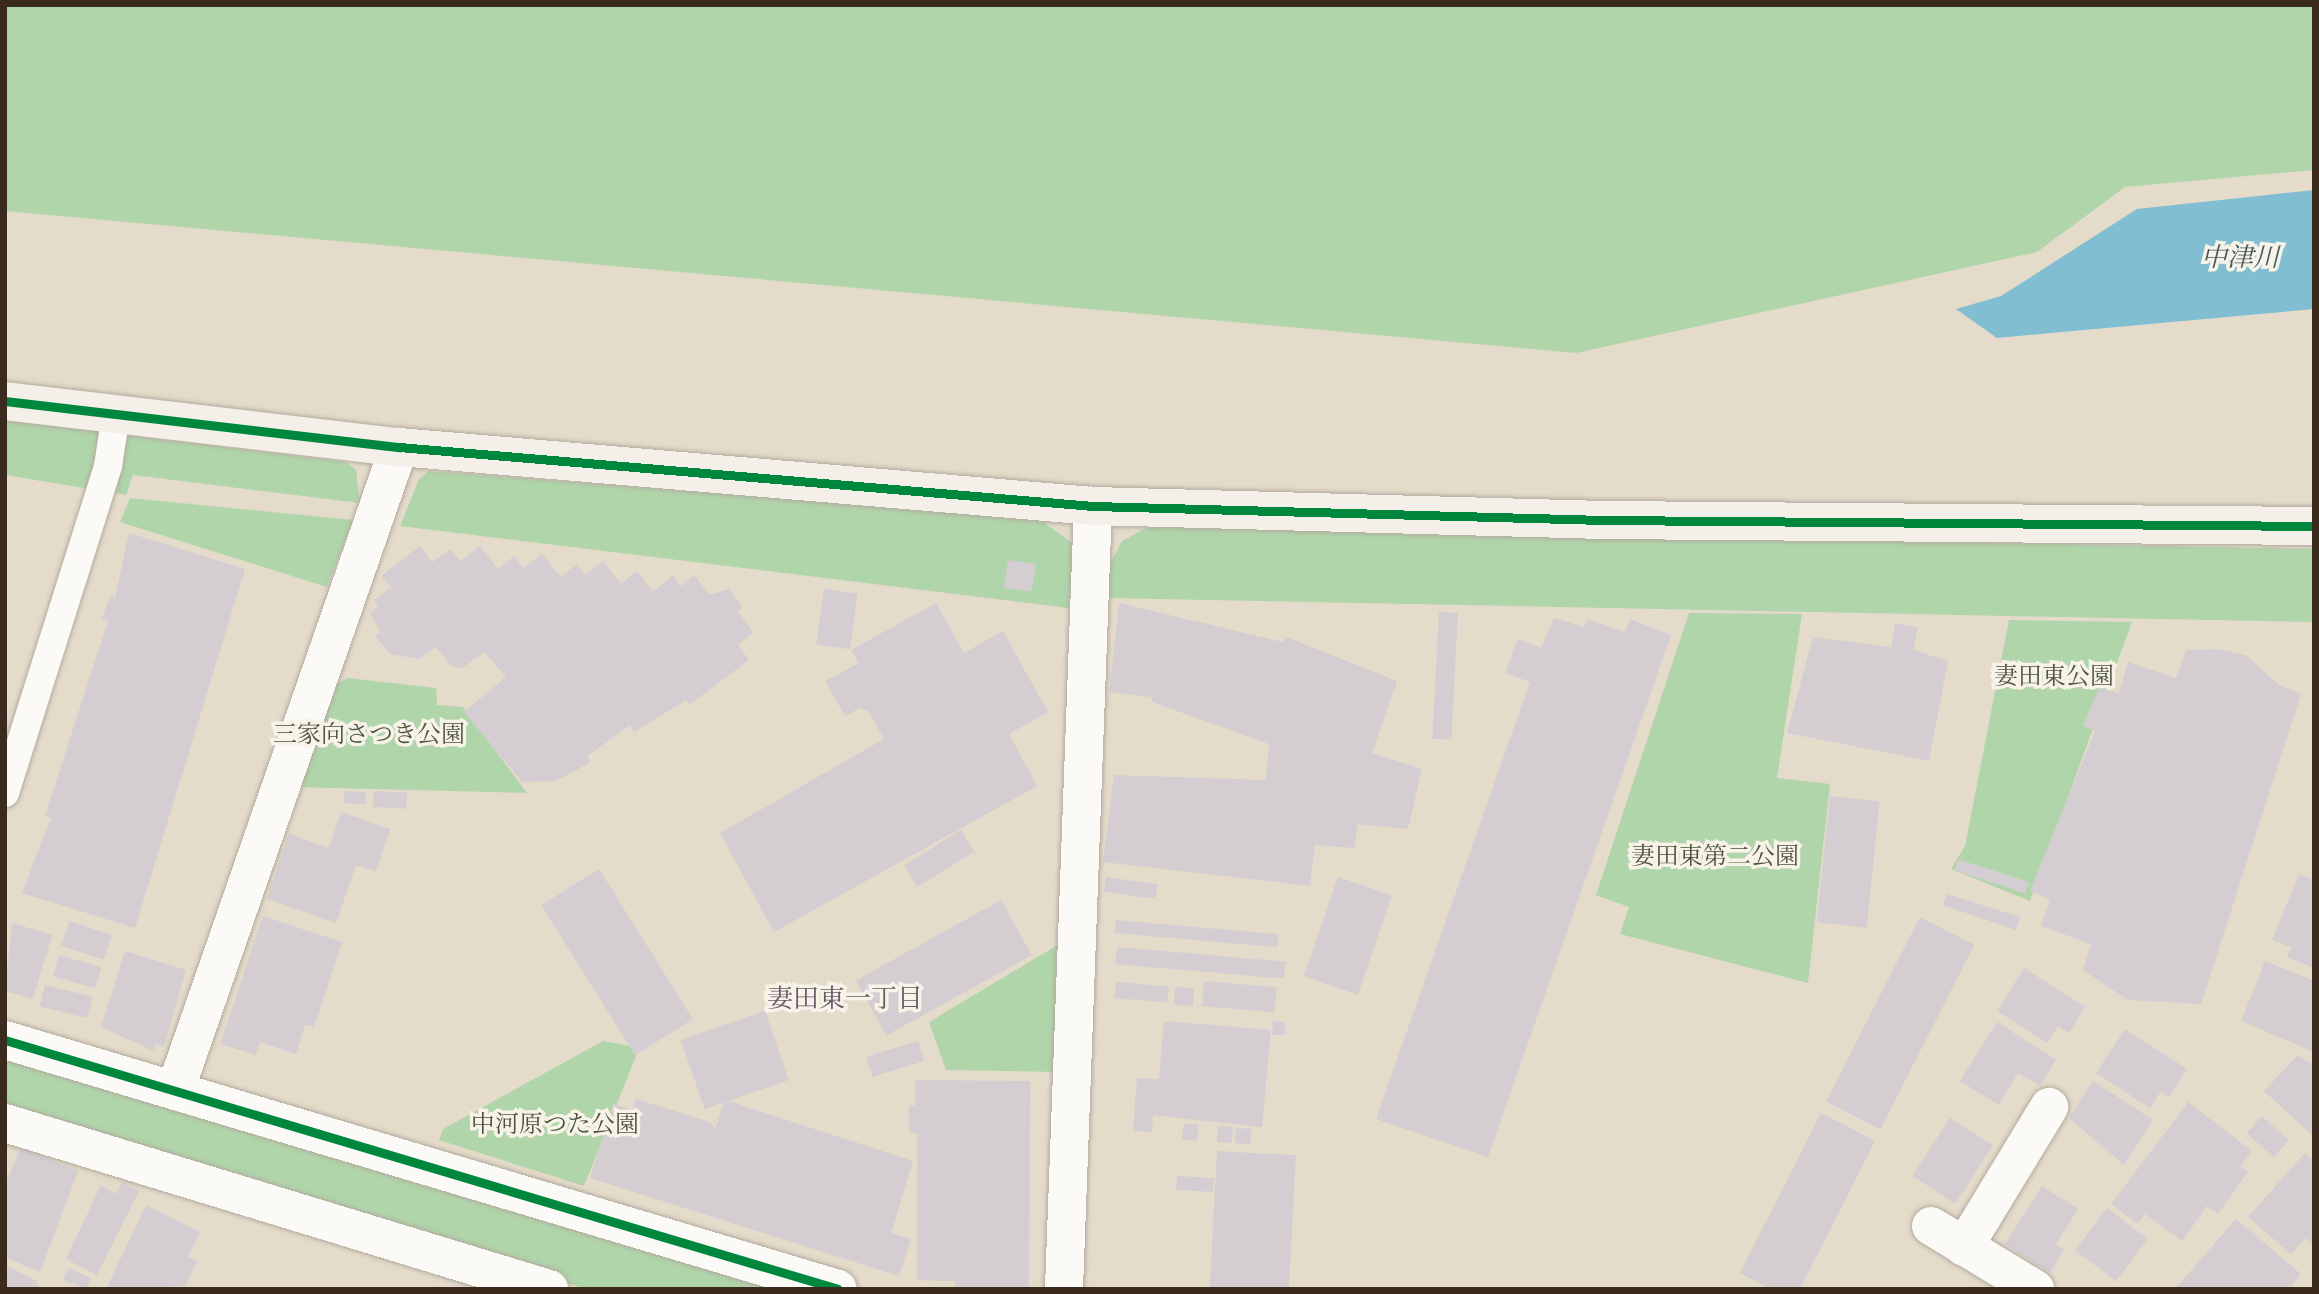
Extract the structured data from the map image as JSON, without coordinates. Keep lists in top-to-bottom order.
{
  "districts": ["妻田東一丁目"],
  "water": ["中津川"],
  "parks": [
    "妻田東公園",
    "三家向さつき公園",
    "妻田東第二公園",
    "中河原つた公園"
  ]
}
